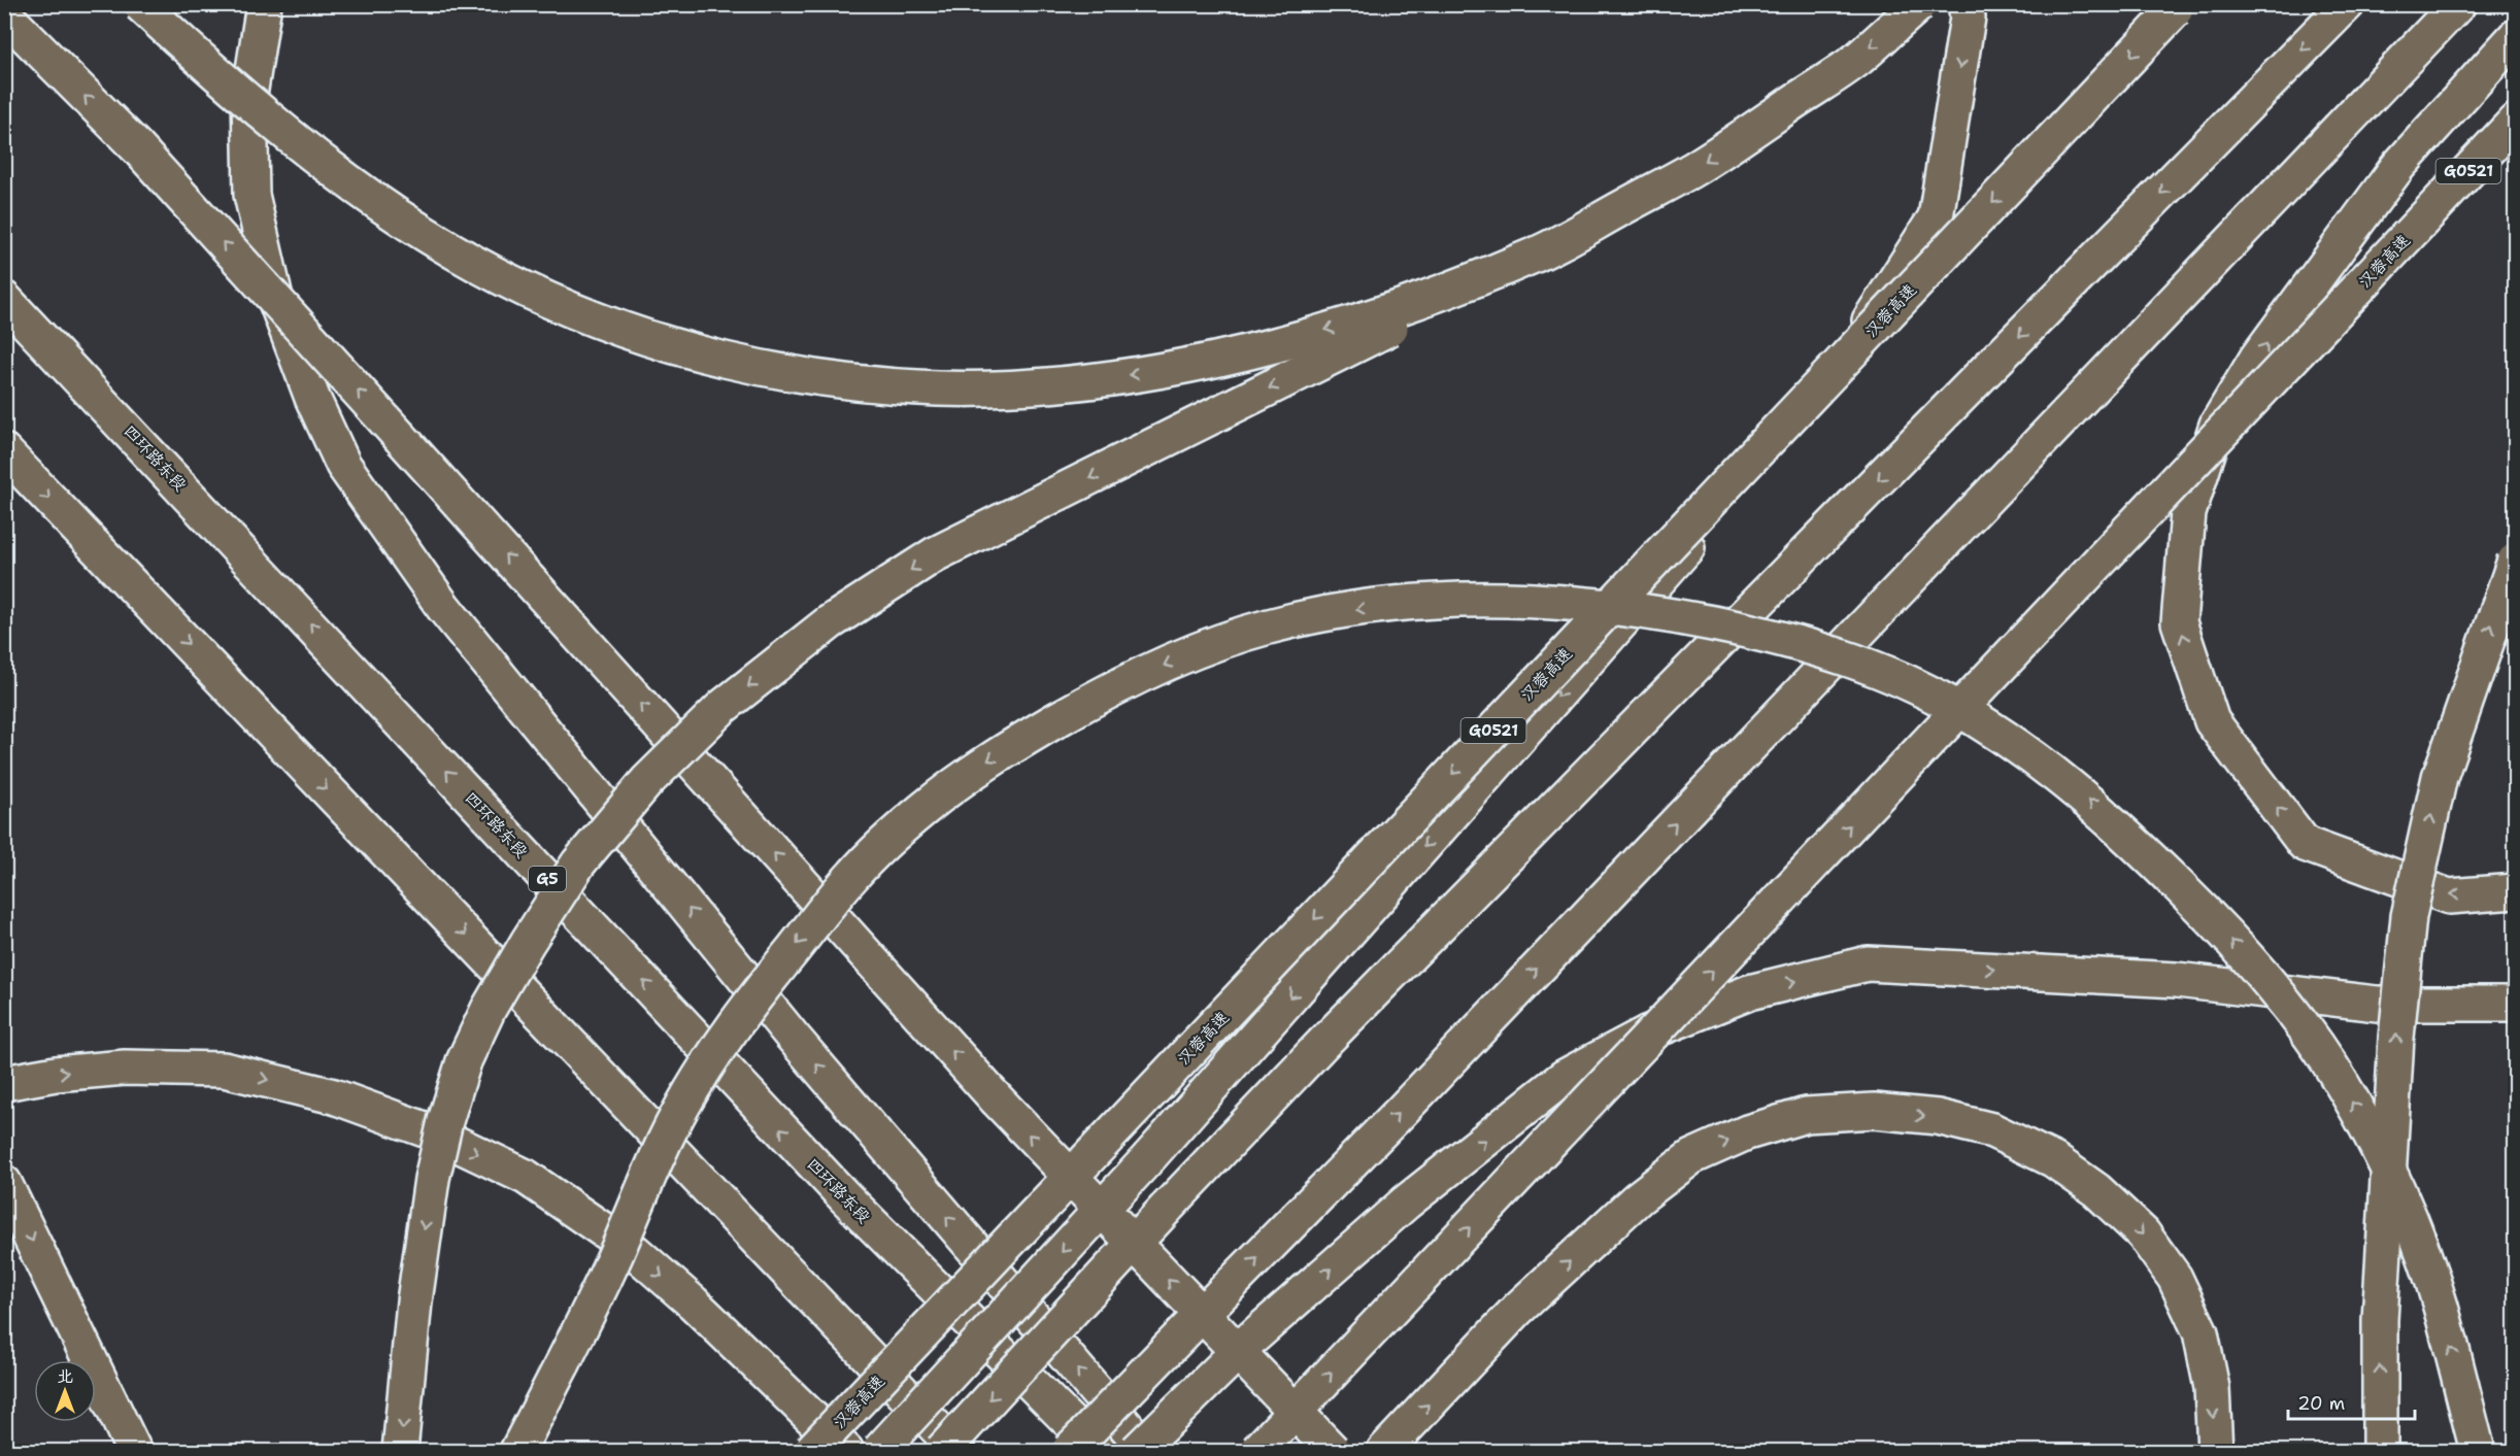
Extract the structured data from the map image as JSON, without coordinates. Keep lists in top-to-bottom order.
{
  "streets": {
    "main road": [
      "G0521",
      "汉蓉高速",
      "四环路东段",
      "G5"
    ]
  },
  "scale_bar": "20 m",
  "north": "top"
}
